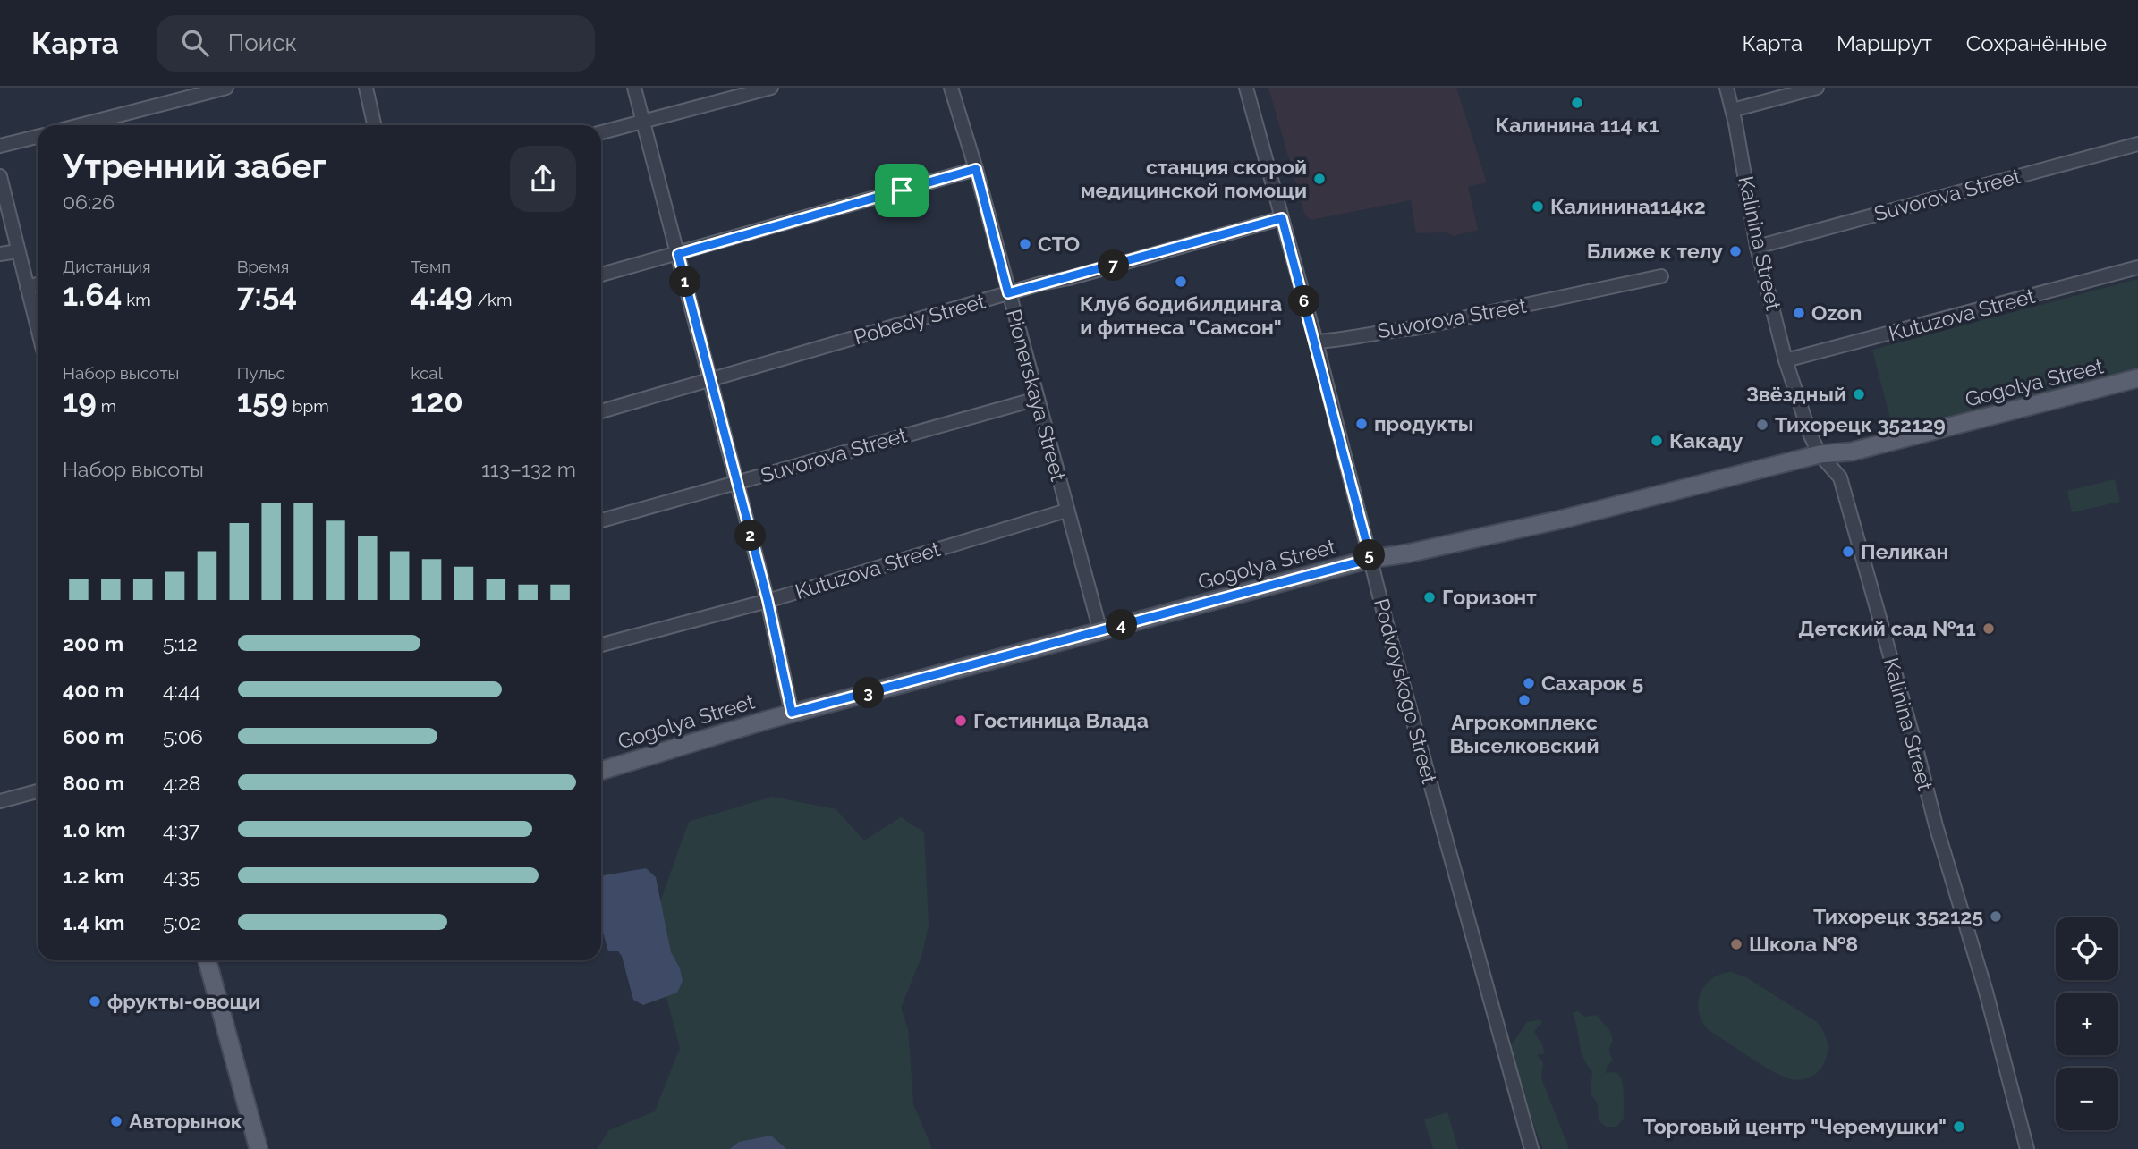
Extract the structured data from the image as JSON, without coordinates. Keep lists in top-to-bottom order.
{
  "streets": {
    "main road": ["Gogolya Street"],
    "street": [
      "Suvorova Street",
      "Kalinina Street",
      "Kutuzova Street",
      "Pobedy Street",
      "Pionerskaya Street",
      "Podvoyskogo Street"
    ]
  },
  "crossings": [
    ["Suvorova Street", "Kalinina Street"],
    ["Suvorova Street", "Pionerskaya Street"],
    ["Suvorova Street", "Podvoyskogo Street"],
    ["Kalinina Street", "Kutuzova Street"],
    ["Kalinina Street", "Gogolya Street"],
    ["Kutuzova Street", "Pionerskaya Street"],
    ["Pobedy Street", "Pionerskaya Street"],
    ["Pobedy Street", "Podvoyskogo Street"],
    ["Gogolya Street", "Pionerskaya Street"],
    ["Gogolya Street", "Podvoyskogo Street"]
  ],
  "places": [
    "Калинина 114 к1",
    "станция скорой медицинской помощи",
    "Калинина114к2",
    "СТО",
    "Ближе к телу",
    "Клуб бодибилдинга и фитнеса \"Самсон\"",
    "Ozon",
    "Звёздный",
    "продукты",
    "Тихорецк 352129",
    "Какаду",
    "Пеликан",
    "Горизонт",
    "Детский сад №11",
    "Сахарок 5",
    "Агрокомплекс Выселковский",
    "Гостиница Влада",
    "Тихорецк 352125",
    "Школа №8",
    "фрукты-овощи",
    "Авторынок",
    "Торговый центр \"Черемушки\""
  ],
  "page": {
    "header": "Карта",
    "search": "Поиск",
    "nav": ["Карта", "Маршрут", "Сохранённые"],
    "heading": ["Утренний забег", "06:26"],
    "stats": [
      ["Дистанция", "1.64 km"],
      ["Время", "7:54"],
      ["Темп", "4:49 /km"],
      ["Набор высоты", "19 m"],
      ["Пульс", "159 bpm"],
      ["kcal", "120"]
    ],
    "pins": [
      "7",
      "1",
      "6",
      "2",
      "5",
      "4",
      "3"
    ],
    "chart": ["Набор высоты", "113–132 m"],
    "list": [
      {
        "name": "200 m",
        "note": "5:12"
      },
      {
        "name": "400 m",
        "note": "4:44"
      },
      {
        "name": "600 m",
        "note": "5:06"
      },
      {
        "name": "800 m",
        "note": "4:28"
      },
      {
        "name": "1.0 km",
        "note": "4:37"
      },
      {
        "name": "1.2 km",
        "note": "4:35"
      },
      {
        "name": "1.4 km",
        "note": "5:02"
      }
    ],
    "map_buttons": ["+", "−"]
  }
}
